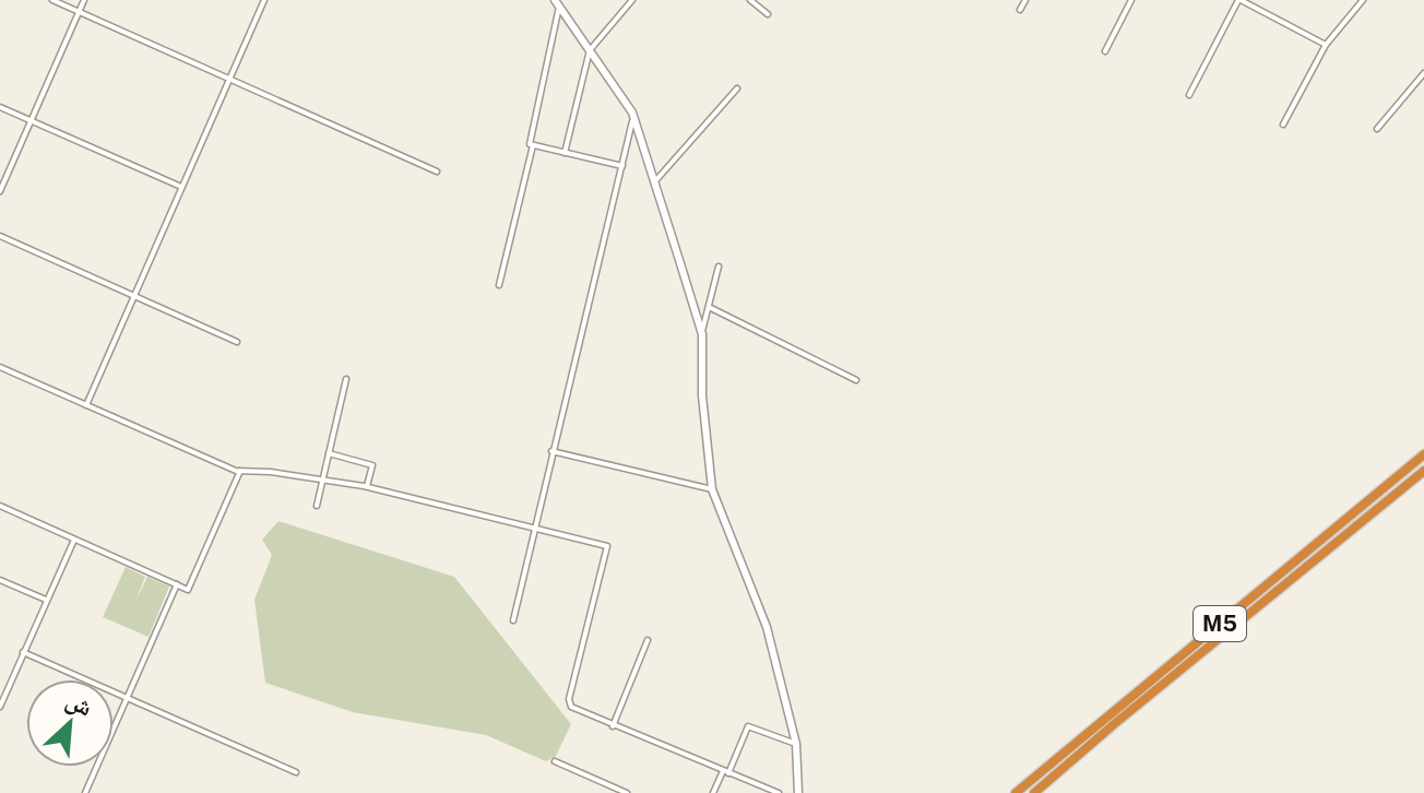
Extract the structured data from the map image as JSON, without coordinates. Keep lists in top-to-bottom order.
{
  "streets": {
    "highway": ["M5"]
  },
  "north": "top right"
}
